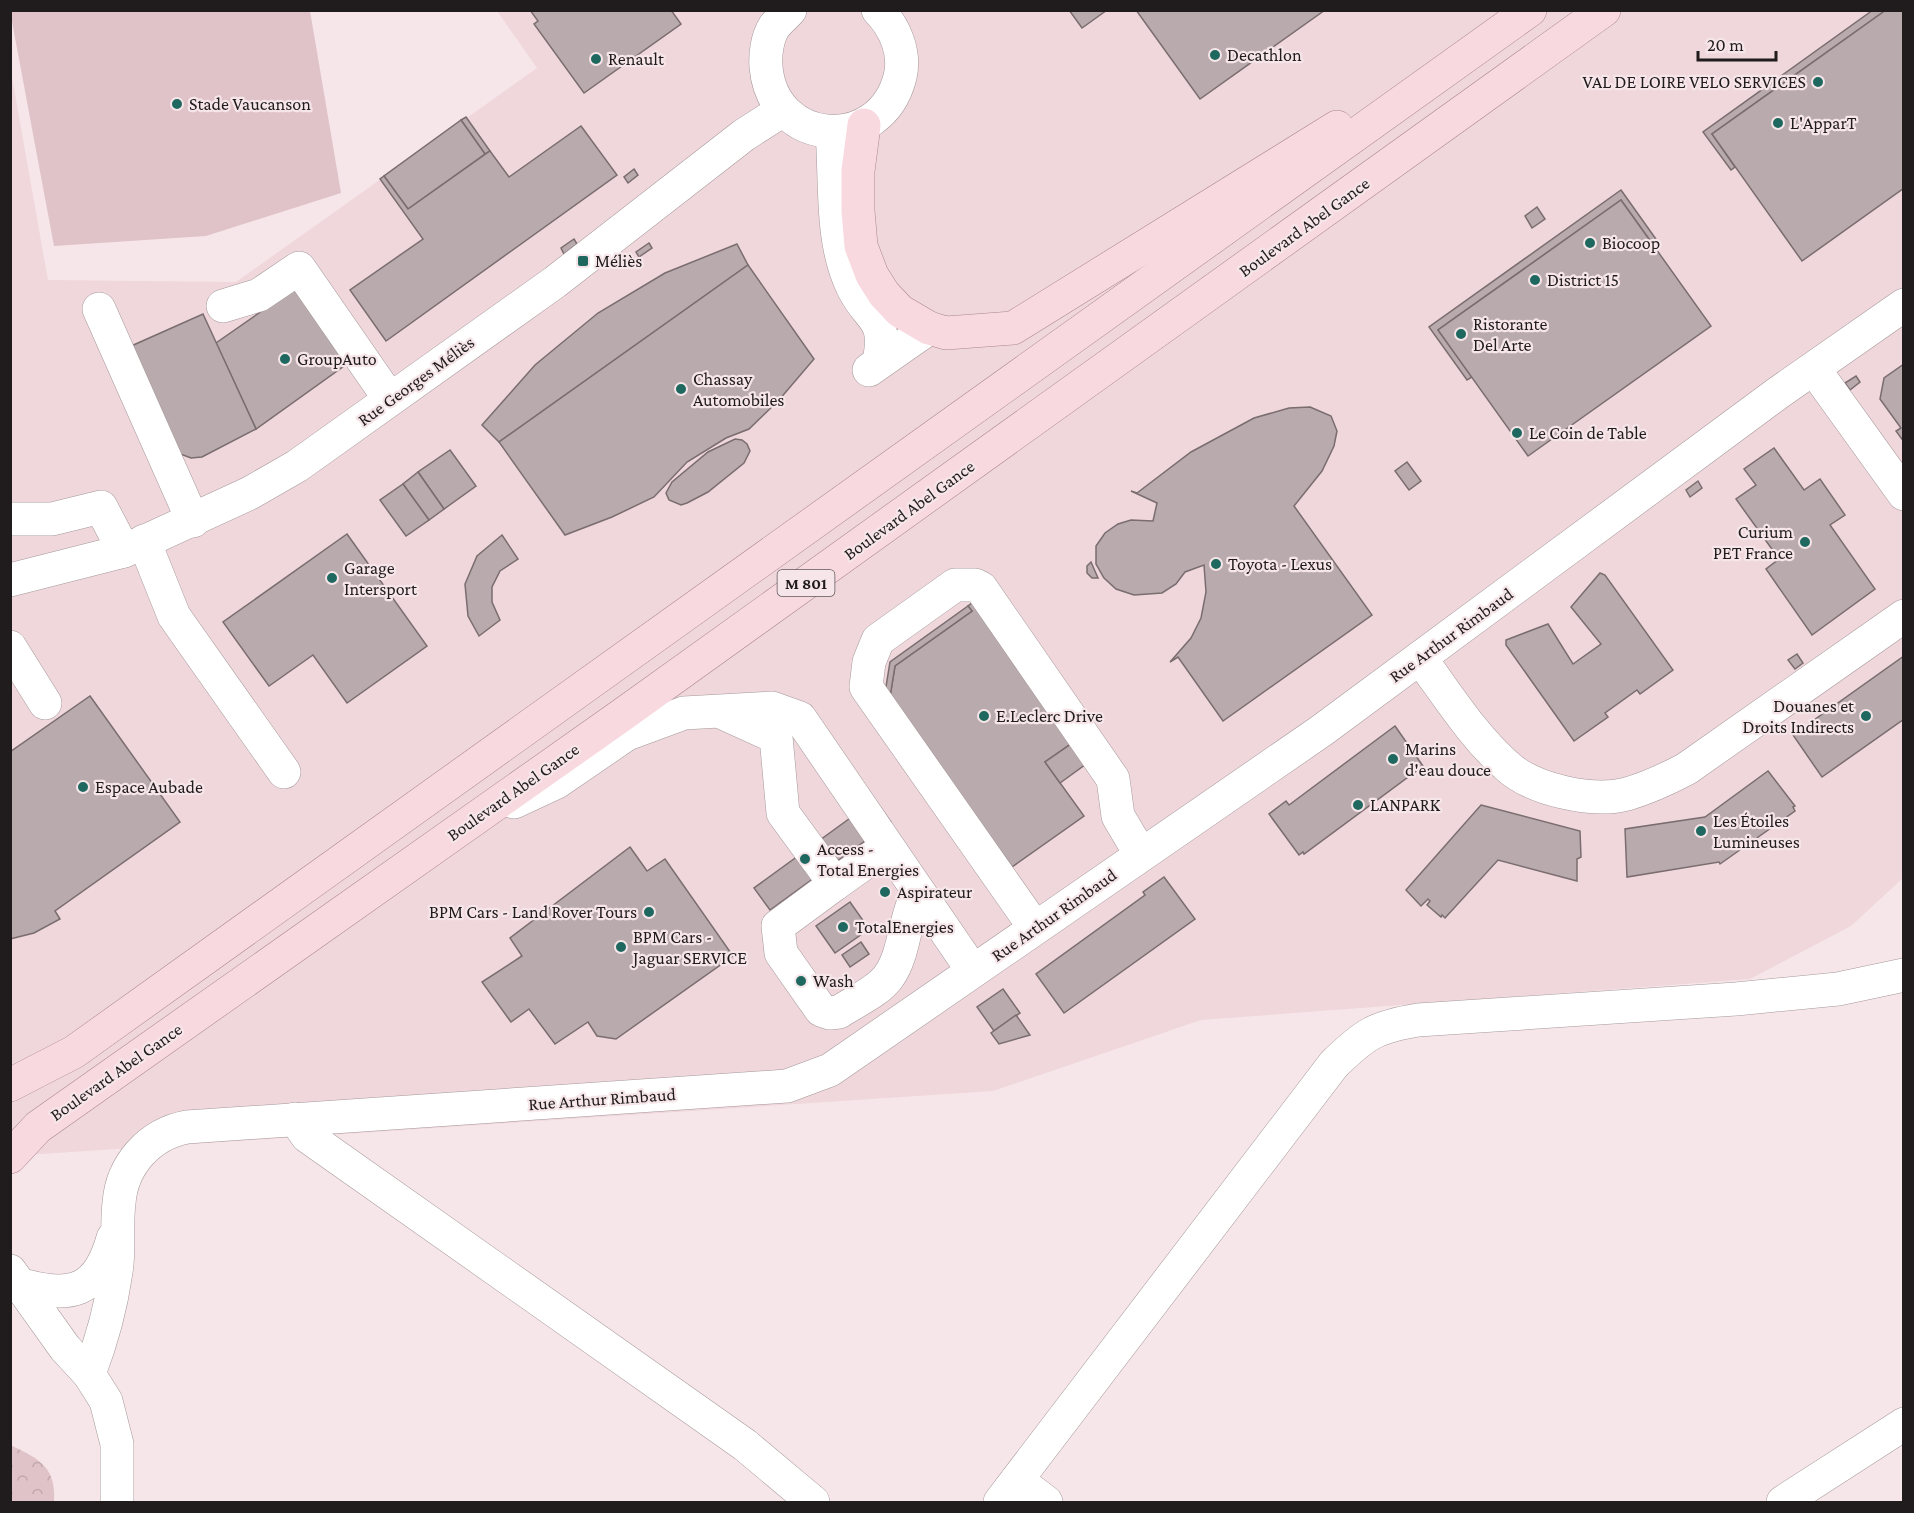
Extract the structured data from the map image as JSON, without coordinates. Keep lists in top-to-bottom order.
{
  "streets": {
    "main road": ["Boulevard Abel Gance", "M 801"],
    "street": ["Rue Georges Méliès", "Rue Arthur Rimbaud"]
  },
  "places": {
    "other": [
      "Decathlon",
      "Renault",
      "VAL DE LOIRE VELO SERVICES",
      "Stade Vaucanson",
      "L'ApparT",
      "Biocoop",
      "District 15",
      "Ristorante Del Arte",
      "GroupAuto",
      "Chassay Automobiles",
      "Le Coin de Table",
      "Curium PET France",
      "Toyota - Lexus",
      "Garage Intersport",
      "E.Leclerc Drive",
      "Douanes et Droits Indirects",
      "Marins d'eau douce",
      "Espace Aubade",
      "LANPARK",
      "Les Étoiles Lumineuses",
      "Access - Total Energies",
      "Aspirateur",
      "BPM Cars - Land Rover Tours",
      "TotalEnergies",
      "BPM Cars - Jaguar SERVICE",
      "Wash"
    ],
    "transit": ["Méliès"]
  },
  "scale_bar": "20 m"
}
